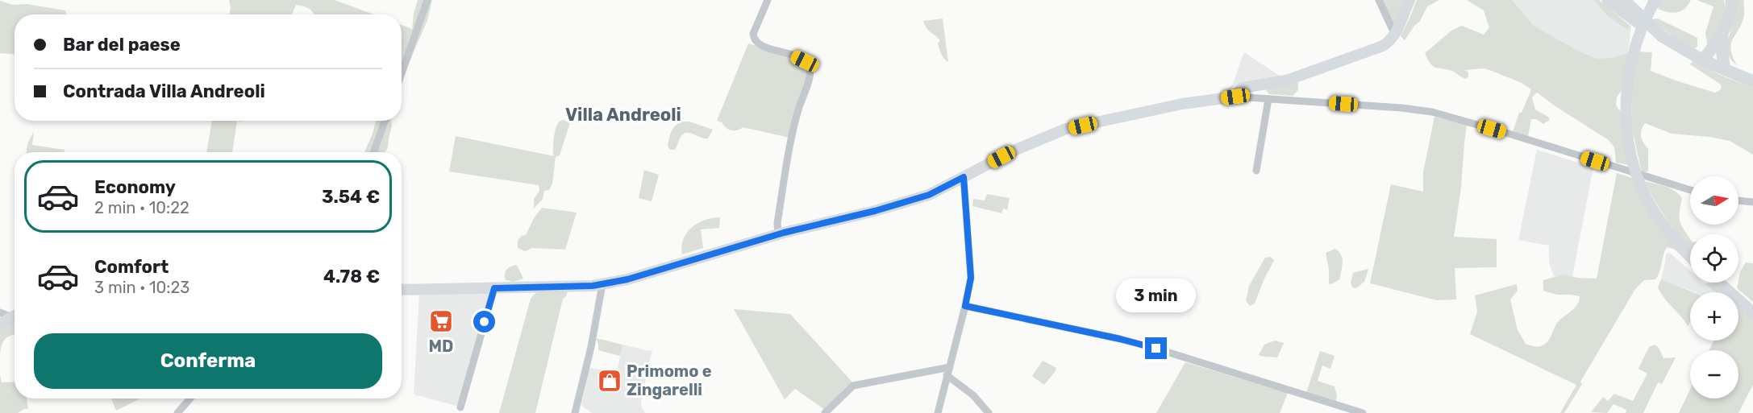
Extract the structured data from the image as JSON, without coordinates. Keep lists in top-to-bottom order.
{
  "districts": ["Villa Andreoli"],
  "places": {
    "supermarket": ["MD"],
    "shop": ["Primomo e Zingarelli"]
  },
  "north": "right",
  "page": {
    "banner": ["Bar del paese", "Contrada Villa Andreoli"],
    "list": [
      {
        "name": "Economy",
        "note": "2 min · 10:22",
        "value": "3.54 €"
      },
      {
        "name": "Comfort",
        "note": "3 min · 10:23",
        "value": "4.78 €"
      }
    ],
    "map_buttons": ["+", "−"],
    "bubble": "3 min",
    "buttons": "Conferma"
  }
}
